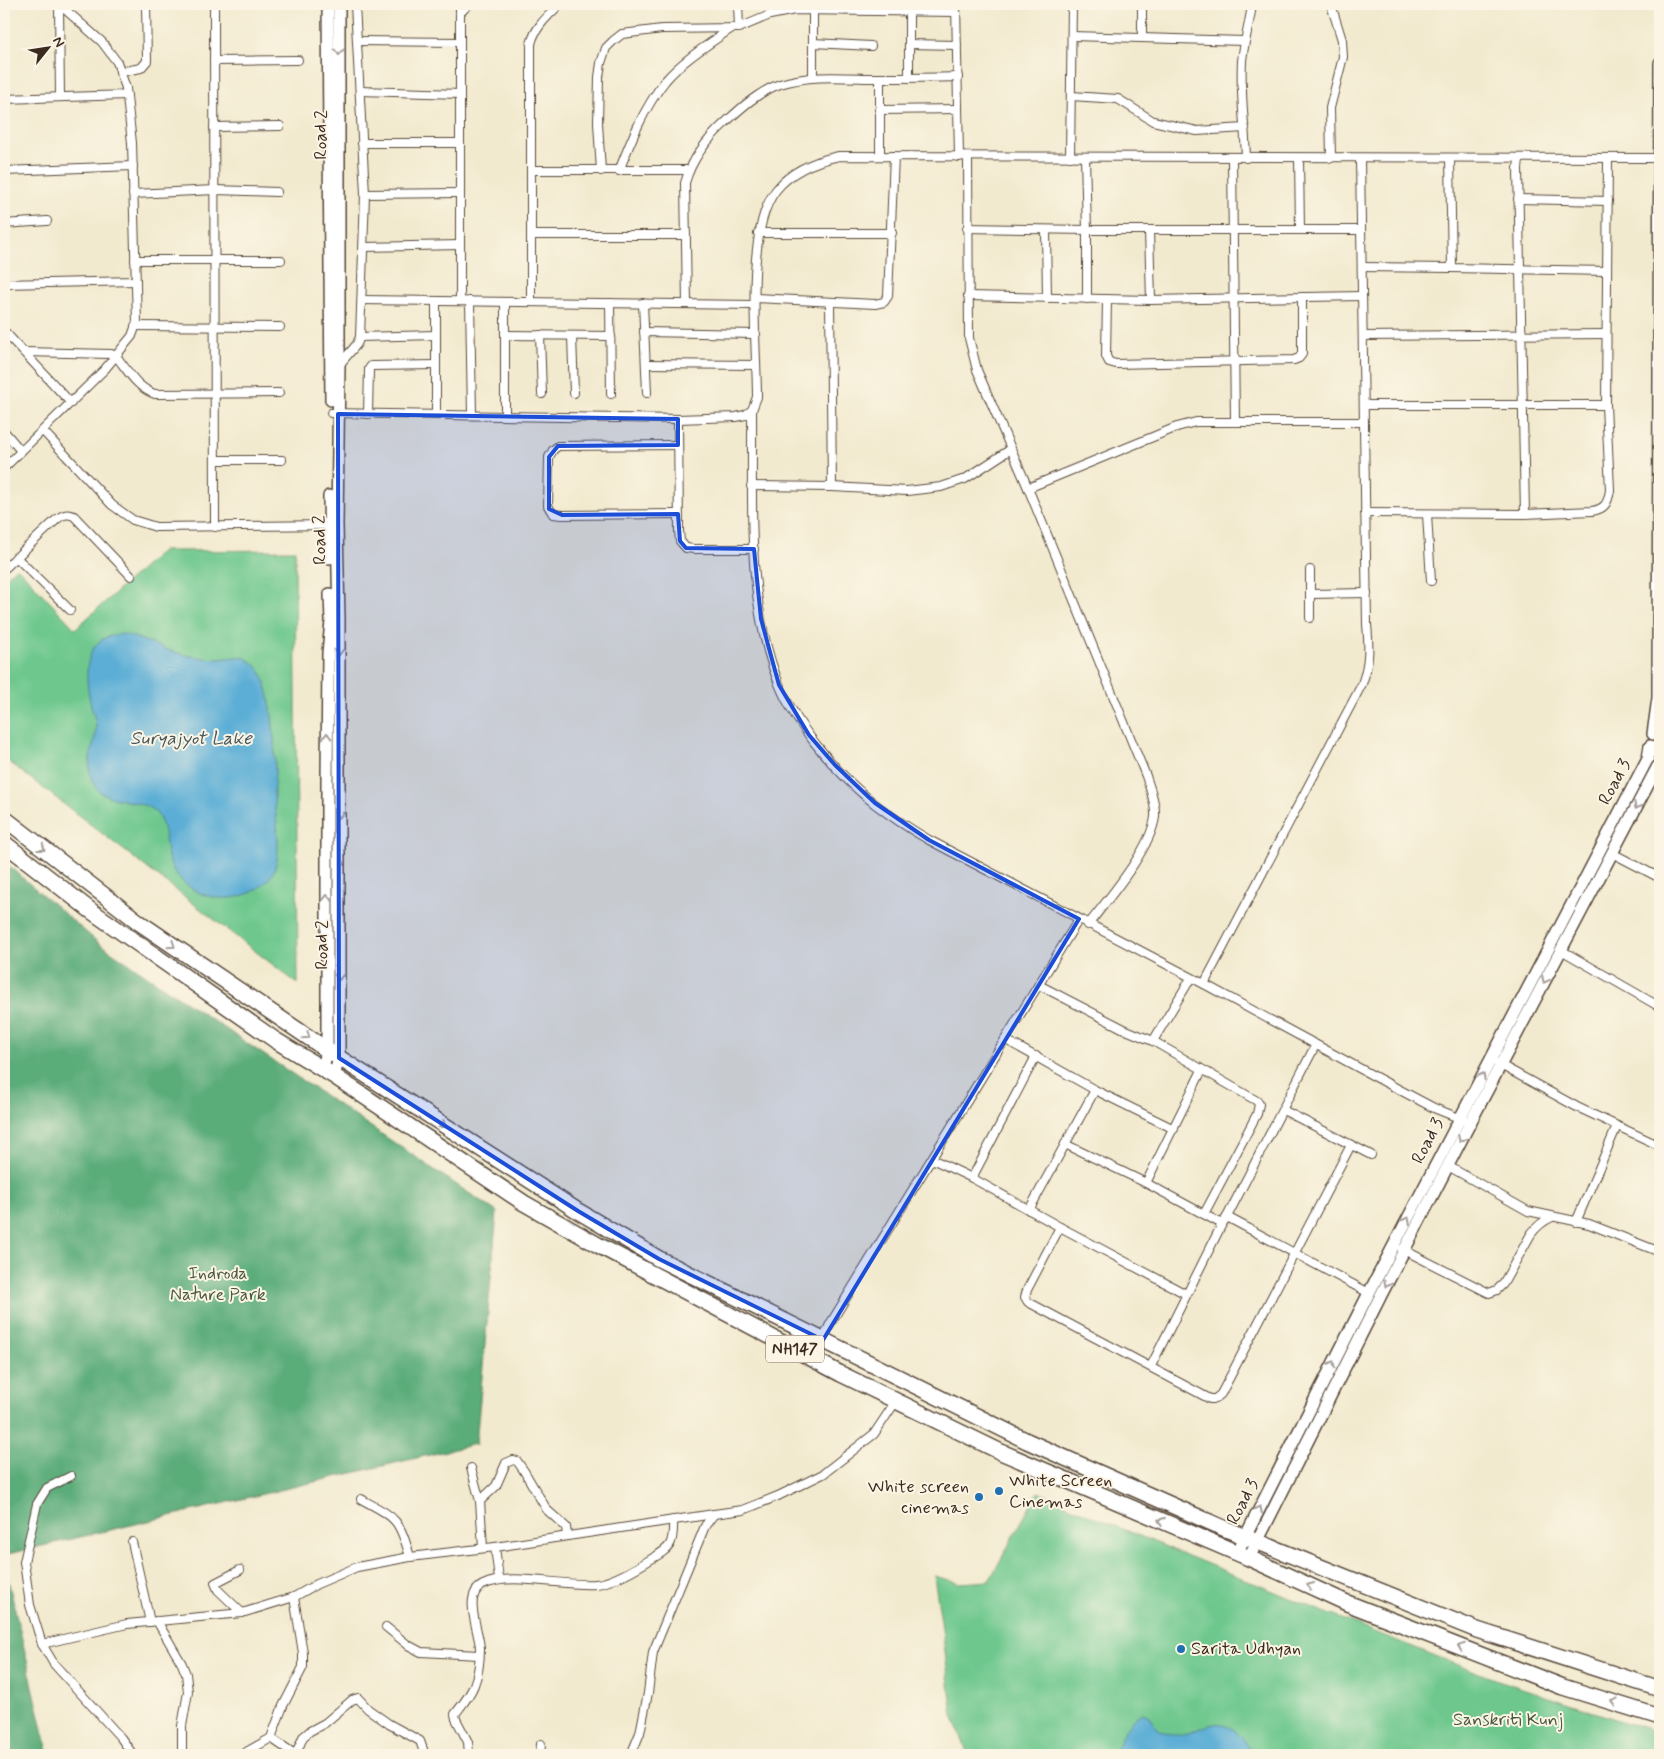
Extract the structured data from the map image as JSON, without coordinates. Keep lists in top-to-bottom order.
{
  "streets": {
    "highway": ["NH147"],
    "street": ["Road 2", "Road 3"]
  },
  "crossings": [
    ["Road 2", "NH147"],
    ["Road 3", "NH147"]
  ],
  "water": ["Suryajyot Lake"],
  "parks": ["Indroda Nature Park", "Sanskriti Kunj"],
  "places": ["White Screen Cinemas", "White screen cinemas", "Sarita Udhyan"],
  "north": "top right"
}
